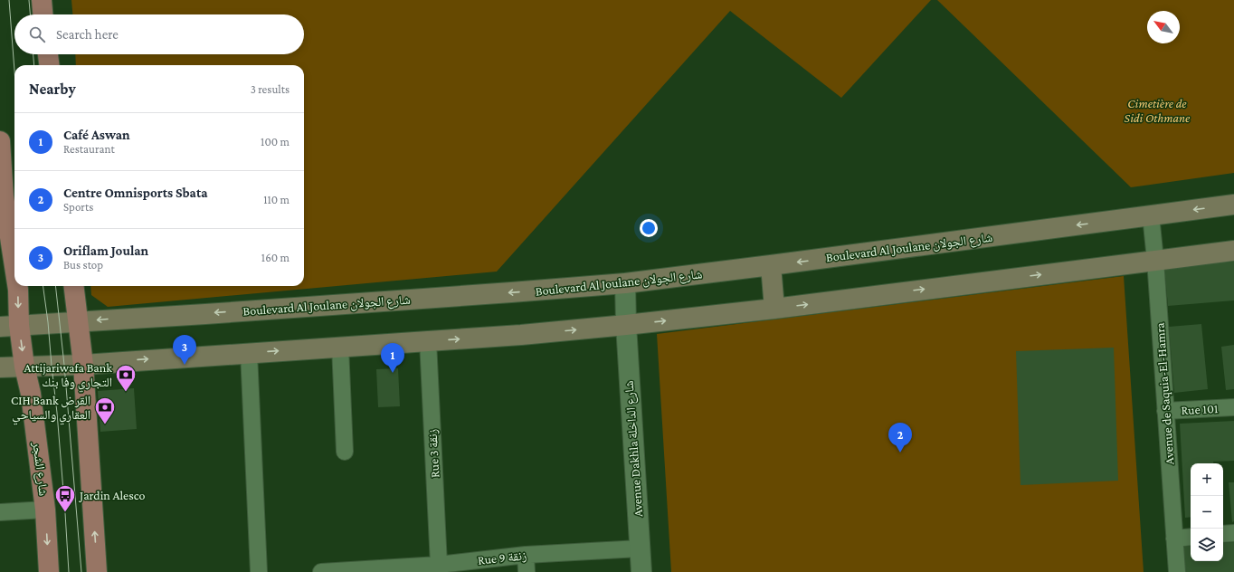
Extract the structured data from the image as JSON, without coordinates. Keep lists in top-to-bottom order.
{
  "streets": {
    "main road": ["Boulevard Al Joulane شارع الجولان", "شارع الشجر"],
    "street": [
      "Avenue de Saquia-El-Hamra",
      "Rue 101",
      "Avenue Dakhla شارع الداخلة",
      "Rue 3 زنقة",
      "Rue 9 زنقة"
    ]
  },
  "crossings": [
    ["Boulevard Al Joulane شارع الجولان", "Avenue de Saquia-El-Hamra"],
    ["Boulevard Al Joulane شارع الجولان", "Avenue Dakhla شارع الداخلة"],
    ["Boulevard Al Joulane شارع الجولان", "شارع الشجر"],
    ["Avenue de Saquia-El-Hamra", "Rue 101"],
    ["Avenue Dakhla شارع الداخلة", "Rue 9 زنقة"],
    ["Rue 3 زنقة", "Rue 9 زنقة"]
  ],
  "parks": ["Cimetière de Sidi Othmane"],
  "places": {
    "bank": ["Attijariwafa Bank التجاري وفا بنك", "CIH Bank القرض العقاري والسياحي"],
    "bus stop": ["Jardin Alesco"]
  },
  "north": "top left",
  "page": {
    "search": "Search here",
    "heading": ["Nearby", "3 results"],
    "list": [
      {
        "mark": "1",
        "name": "Café Aswan",
        "note": "Restaurant",
        "value": "100 m"
      },
      {
        "mark": "2",
        "name": "Centre Omnisports Sbata",
        "note": "Sports",
        "value": "110 m"
      },
      {
        "mark": "3",
        "name": "Oriflam Joulan",
        "note": "Bus stop",
        "value": "160 m"
      }
    ],
    "pins": ["3", "1", "2"],
    "map_buttons": ["+", "−"]
  }
}
